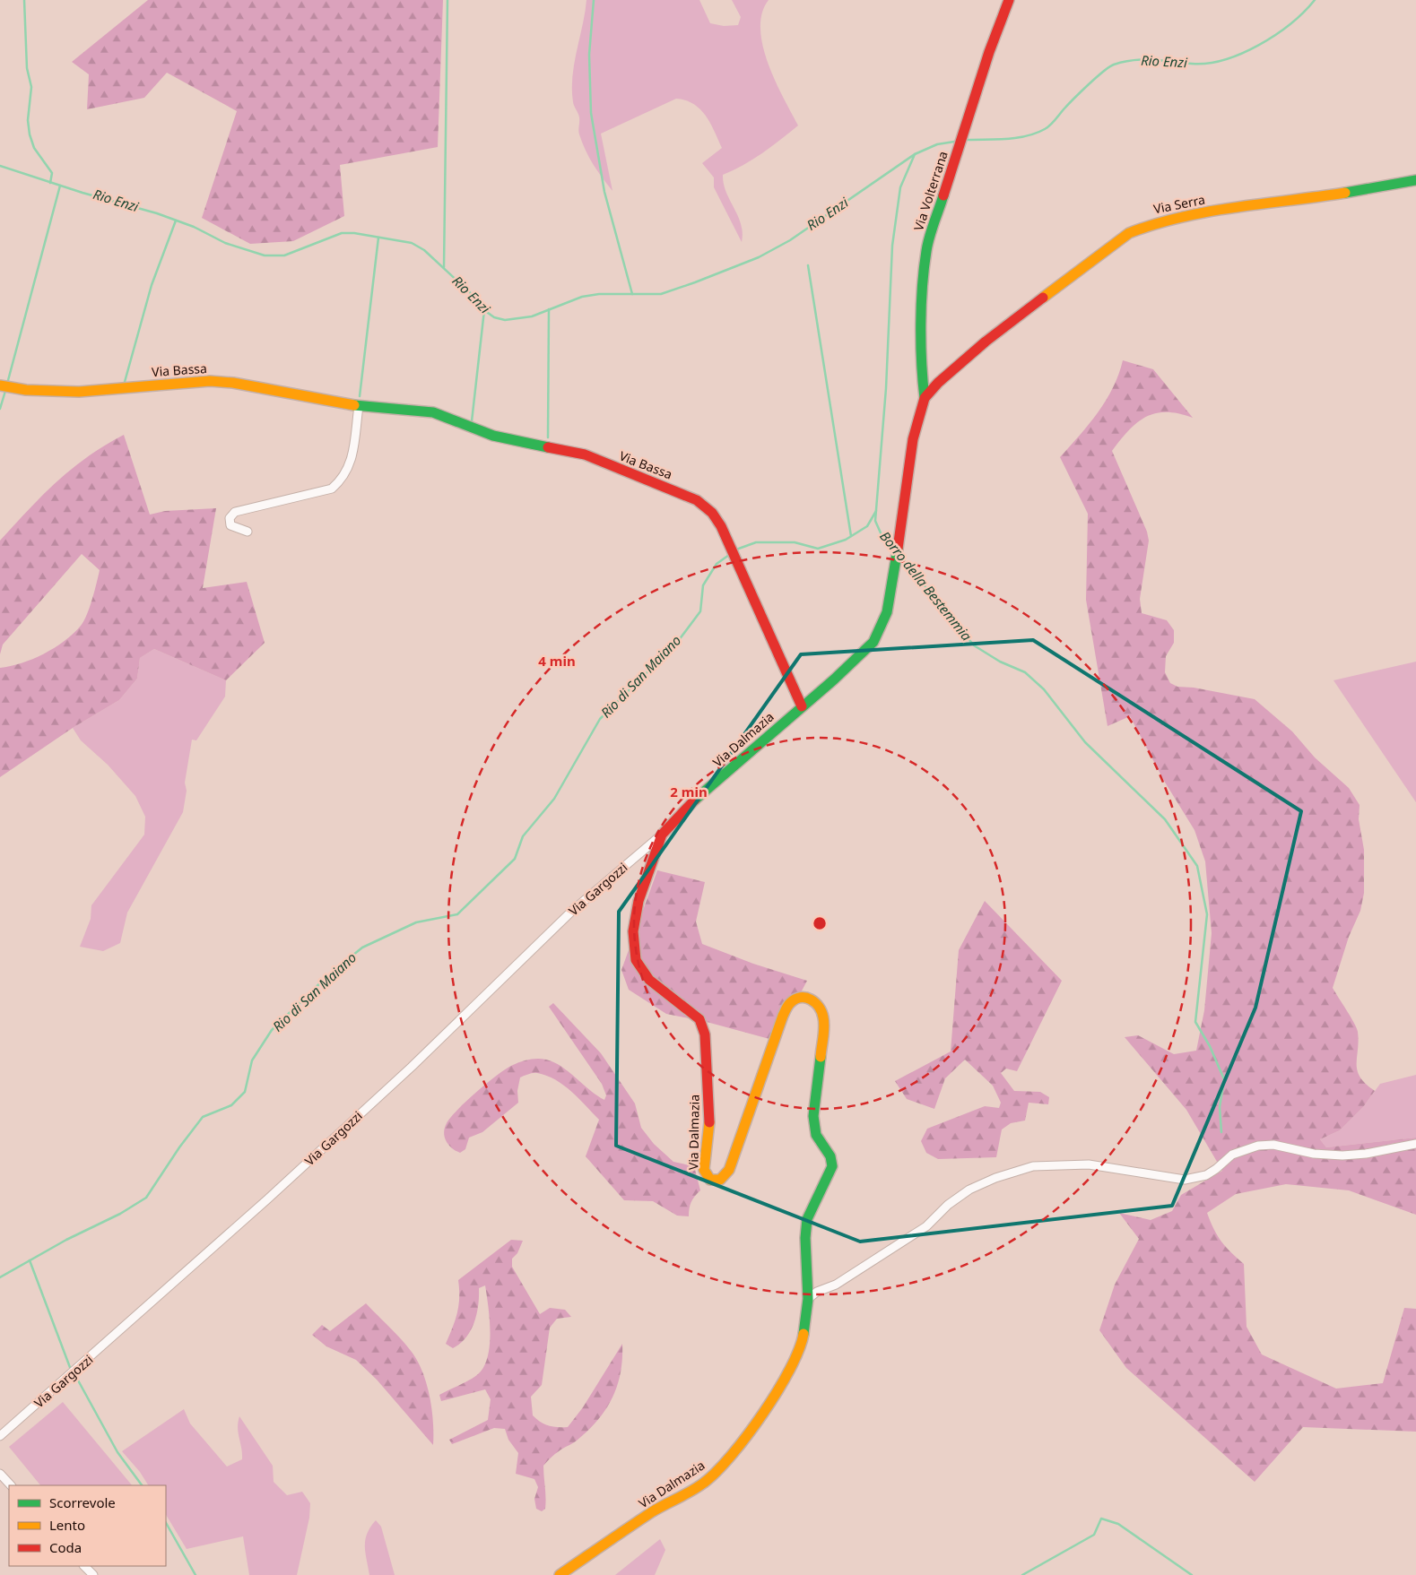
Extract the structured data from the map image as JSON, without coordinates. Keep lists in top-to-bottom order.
{
  "streets": {
    "main road": [
      "Via Volterrana",
      "Via Serra",
      "Via Bassa",
      "Via Dalmazia"
    ],
    "street": ["Via Gargozzi"]
  },
  "crossings": [
    ["Via Volterrana", "Via Serra"],
    ["Via Volterrana", "Via Dalmazia"],
    ["Via Serra", "Via Dalmazia"],
    ["Via Bassa", "Via Dalmazia"],
    ["Via Dalmazia", "Via Gargozzi"]
  ],
  "water": ["Rio Enzi", "Borro della Bestemmia", "Rio di San Maiano"],
  "legend": ["Scorrevole", "Lento", "Coda"],
  "rings": ["4 min", "2 min"]
}
